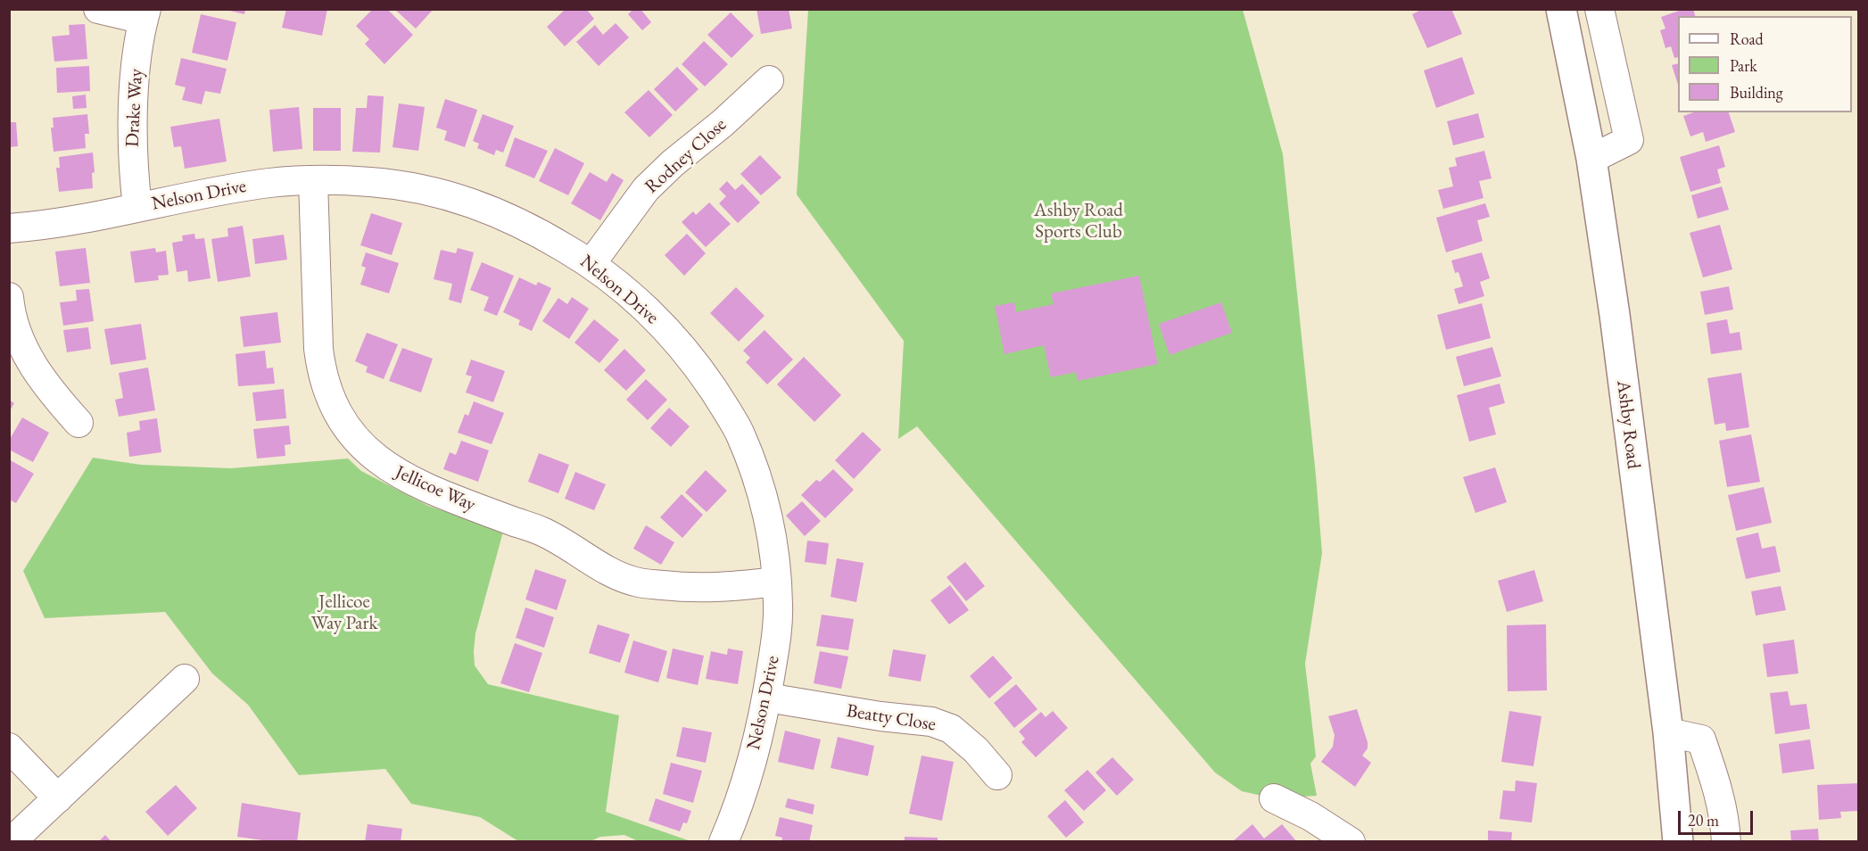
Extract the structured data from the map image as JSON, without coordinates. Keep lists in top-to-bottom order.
{
  "streets": {
    "main road": ["Ashby Road"],
    "street": [
      "Drake Way",
      "Rodney Close",
      "Nelson Drive",
      "Jellicoe Way",
      "Beatty Close"
    ]
  },
  "crossings": [
    ["Drake Way", "Nelson Drive"],
    ["Rodney Close", "Nelson Drive"],
    ["Nelson Drive", "Jellicoe Way"],
    ["Nelson Drive", "Beatty Close"]
  ],
  "parks": ["Ashby Road Sports Club", "Jellicoe Way Park"],
  "legend": ["Road", "Park", "Building"],
  "scale_bar": "20 m"
}
